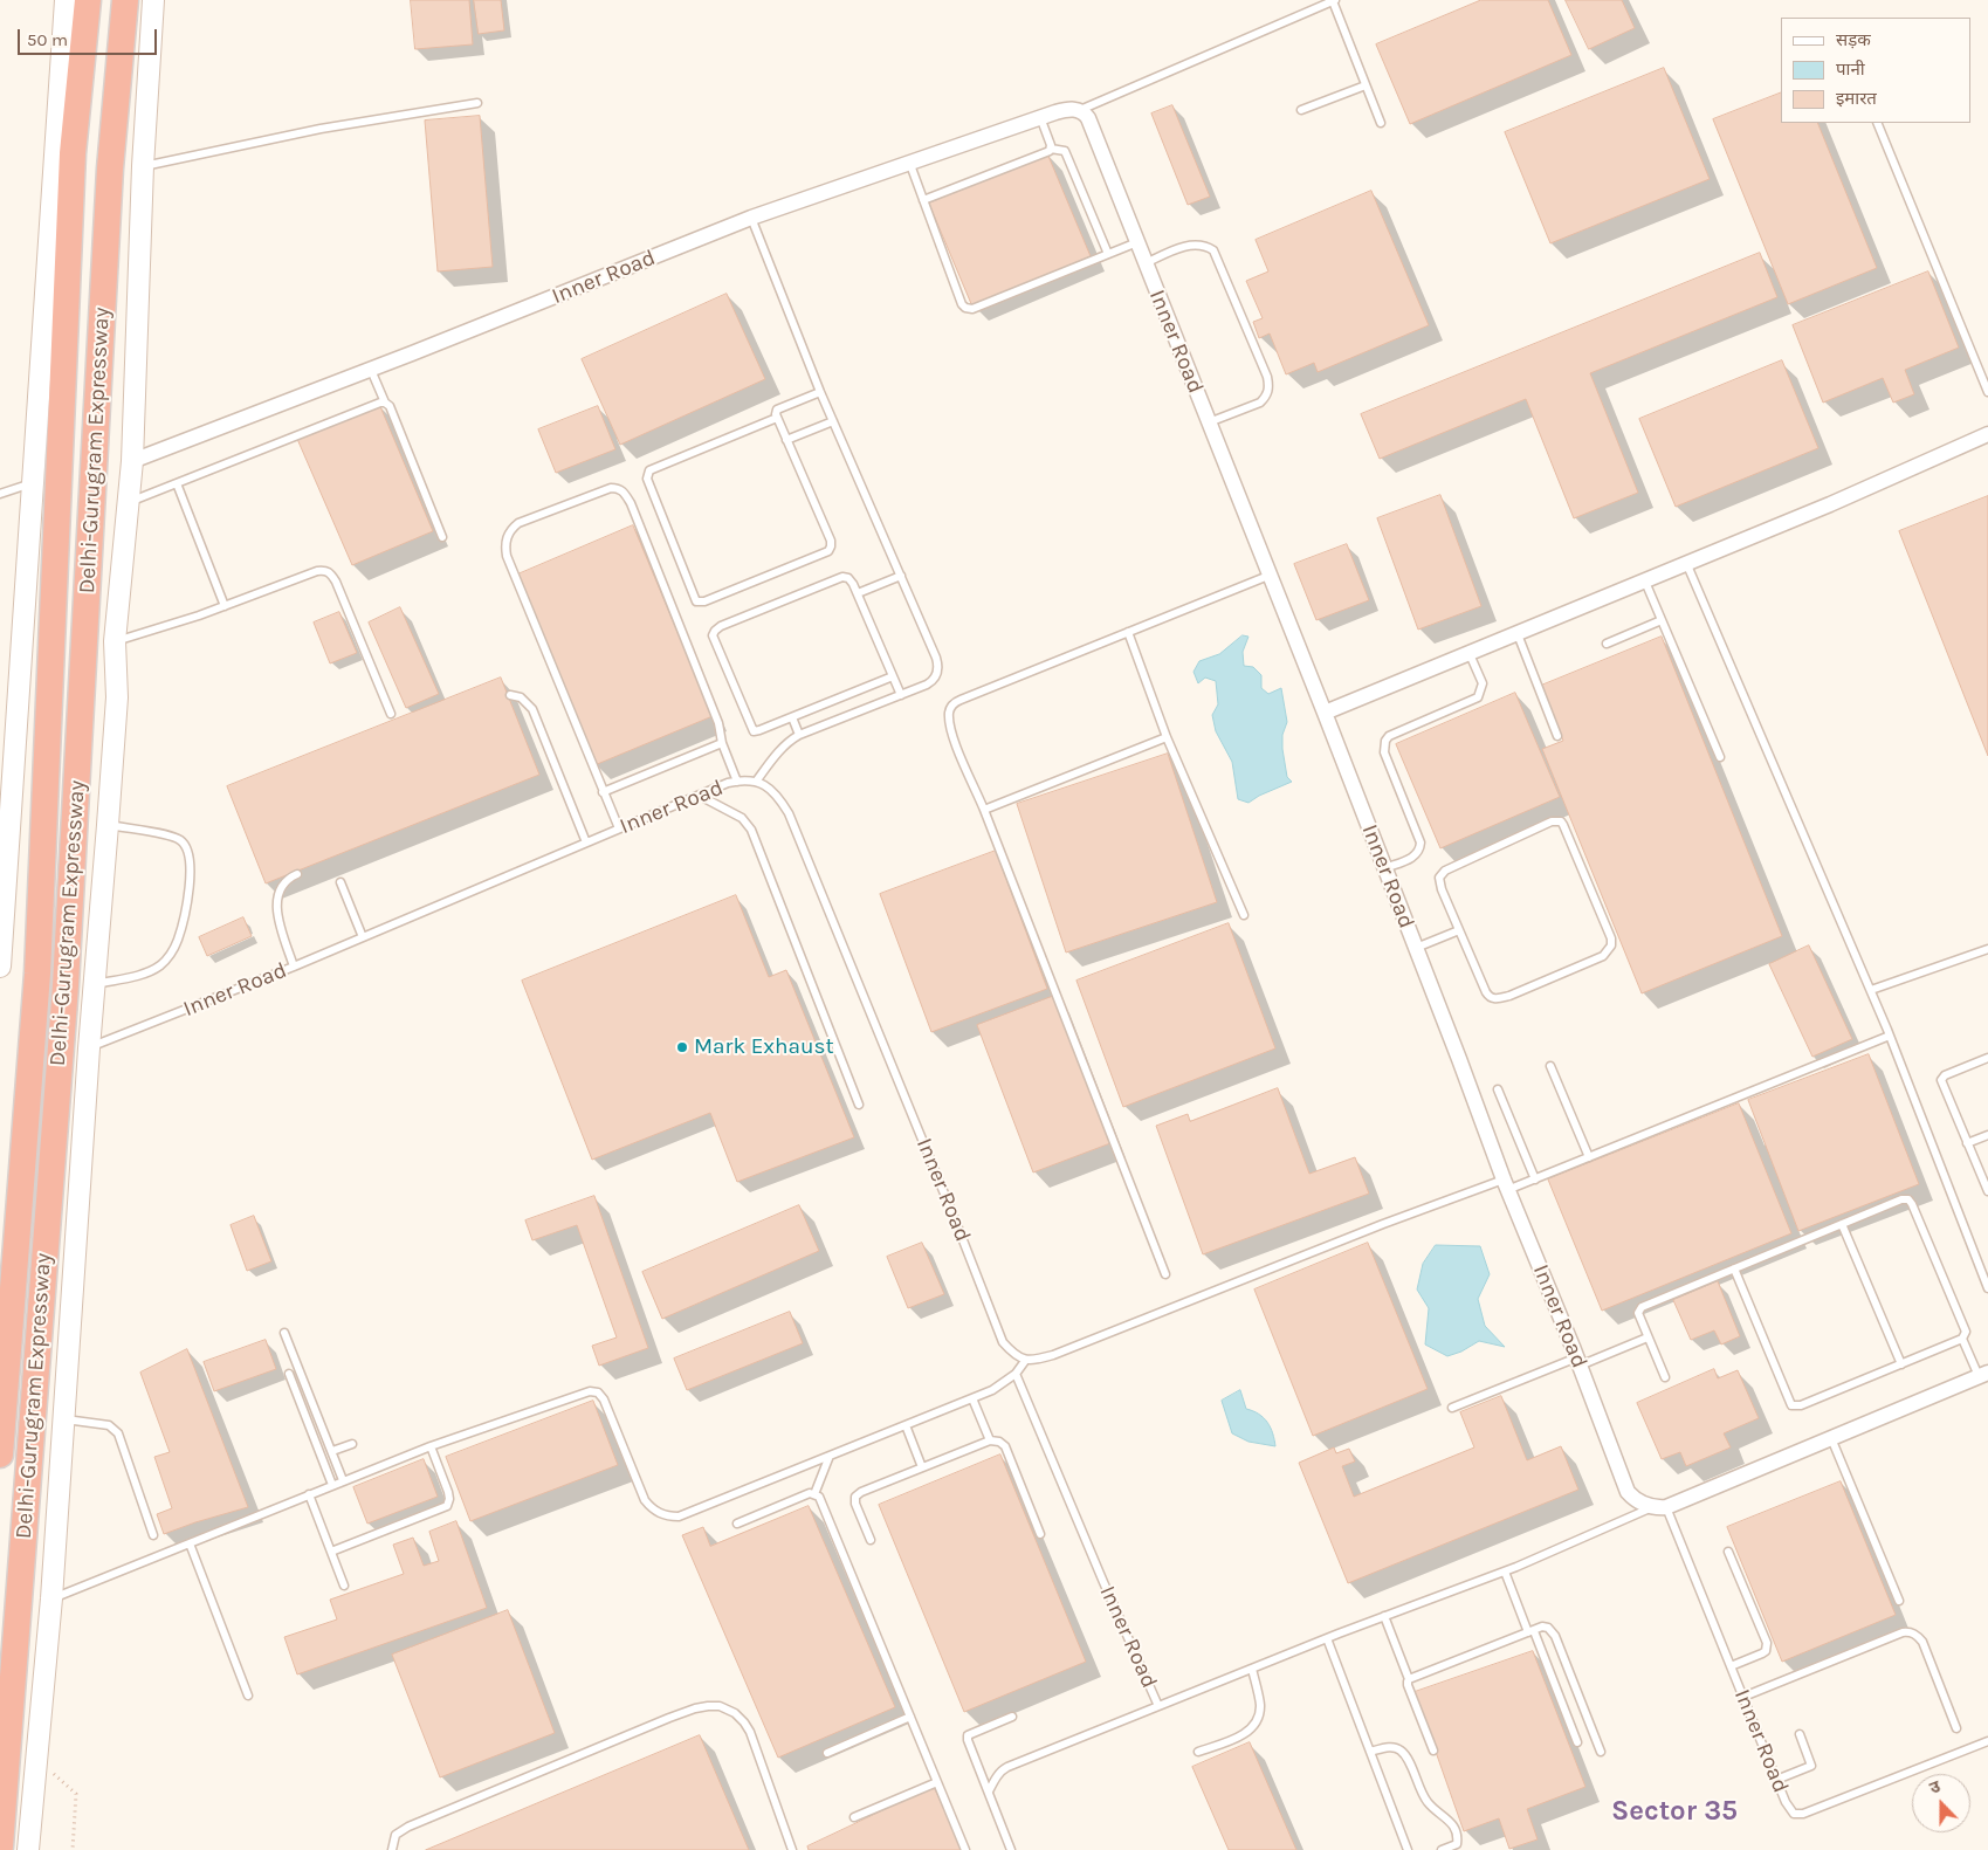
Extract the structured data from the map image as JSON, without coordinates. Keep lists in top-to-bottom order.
{
  "streets": {
    "highway": ["Delhi-Gurugram Expressway"],
    "street": ["Inner Road"]
  },
  "districts": ["Sector 35"],
  "places": ["Mark Exhaust"],
  "legend": ["सड़क", "पानी", "इमारत"],
  "scale_bar": "50 m",
  "north": "top"
}
